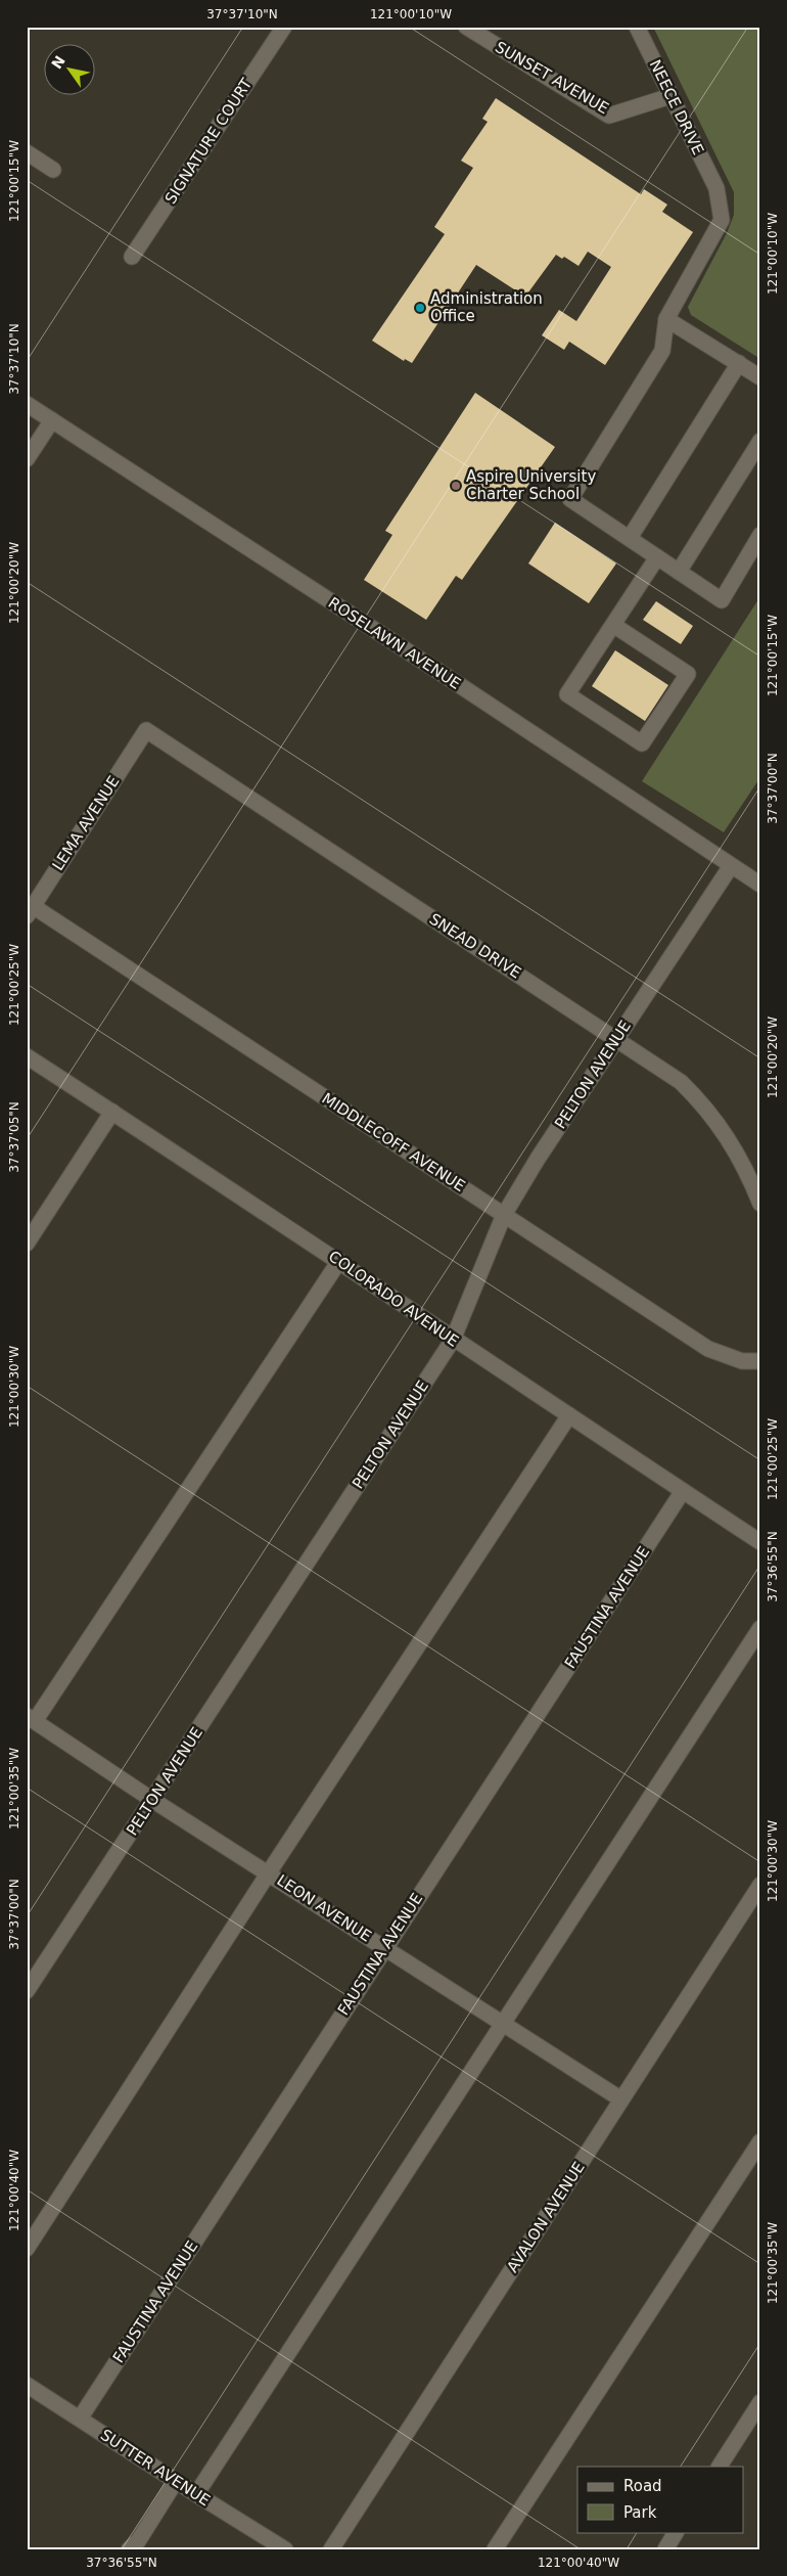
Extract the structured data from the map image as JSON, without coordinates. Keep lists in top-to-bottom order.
{
  "streets": {
    "street": [
      "SUNSET AVENUE",
      "NEECE DRIVE",
      "SIGNATURE COURT",
      "ROSELAWN AVENUE",
      "LEMA AVENUE",
      "SNEAD DRIVE",
      "PELTON AVENUE",
      "MIDDLECOFF AVENUE",
      "COLORADO AVENUE",
      "FAUSTINA AVENUE",
      "LEON AVENUE",
      "AVALON AVENUE",
      "SUTTER AVENUE"
    ]
  },
  "crossings": [
    ["SUNSET AVENUE", "NEECE DRIVE"],
    ["ROSELAWN AVENUE", "PELTON AVENUE"],
    ["LEMA AVENUE", "SNEAD DRIVE"],
    ["LEMA AVENUE", "MIDDLECOFF AVENUE"],
    ["SNEAD DRIVE", "PELTON AVENUE"],
    ["PELTON AVENUE", "MIDDLECOFF AVENUE"],
    ["PELTON AVENUE", "COLORADO AVENUE"],
    ["PELTON AVENUE", "LEON AVENUE"],
    ["COLORADO AVENUE", "FAUSTINA AVENUE"],
    ["FAUSTINA AVENUE", "LEON AVENUE"],
    ["FAUSTINA AVENUE", "SUTTER AVENUE"],
    ["LEON AVENUE", "AVALON AVENUE"]
  ],
  "places": ["Administration Office", "Aspire University Charter School"],
  "legend": ["Road", "Park"],
  "north": "top left",
  "coordinates": [
    "37°37'10\"N",
    "121°00'10\"W",
    "121°00'15\"W",
    "121°00'20\"W",
    "37°37'00\"N",
    "121°00'25\"W",
    "37°37'05\"N",
    "121°00'30\"W",
    "37°36'55\"N",
    "121°00'35\"W",
    "121°00'40\"W"
  ]
}
